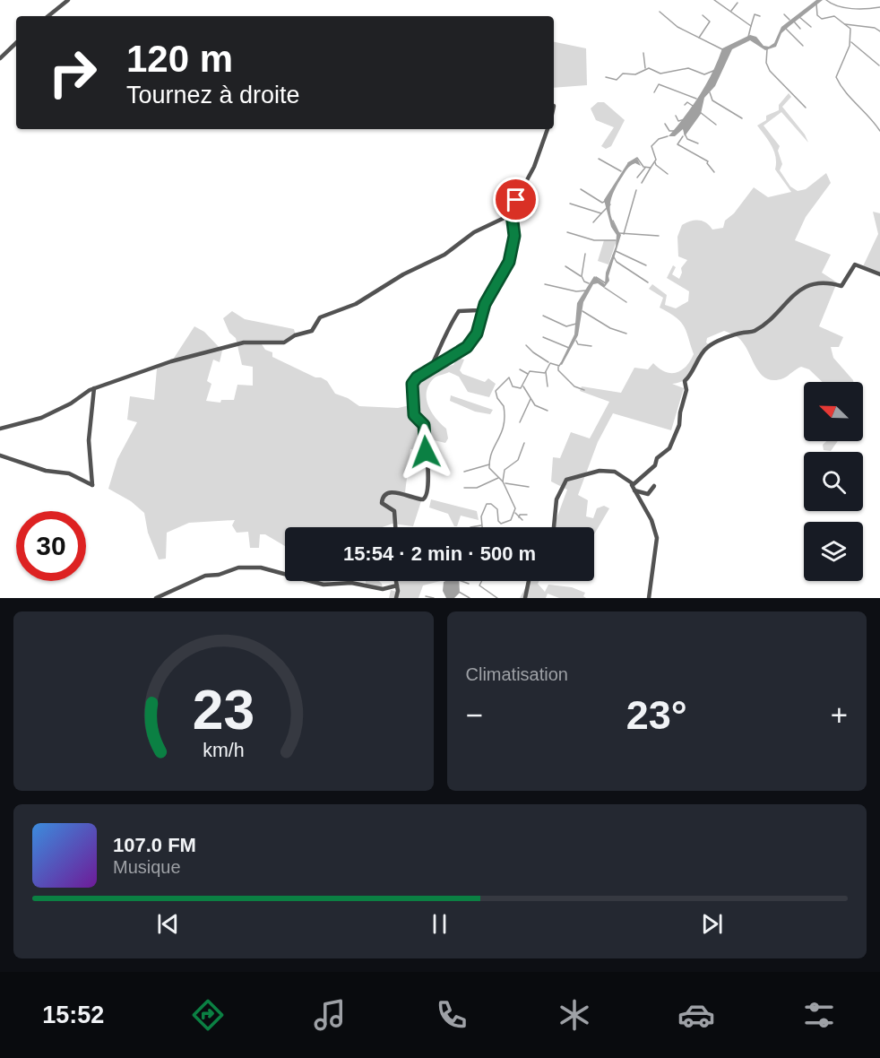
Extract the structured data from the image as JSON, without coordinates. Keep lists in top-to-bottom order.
{
  "north": "top left",
  "page": {
    "turn": ["120 m", "Tournez à droite"],
    "limit": "30",
    "trip": "15:54 · 2 min · 500 m",
    "tile": "Climatisation",
    "heat": ["−", "23°", "+"],
    "song": ["107.0 FM", "Musique"],
    "tabs": "15:52",
    "gauge": ["23", "km/h"]
  }
}
